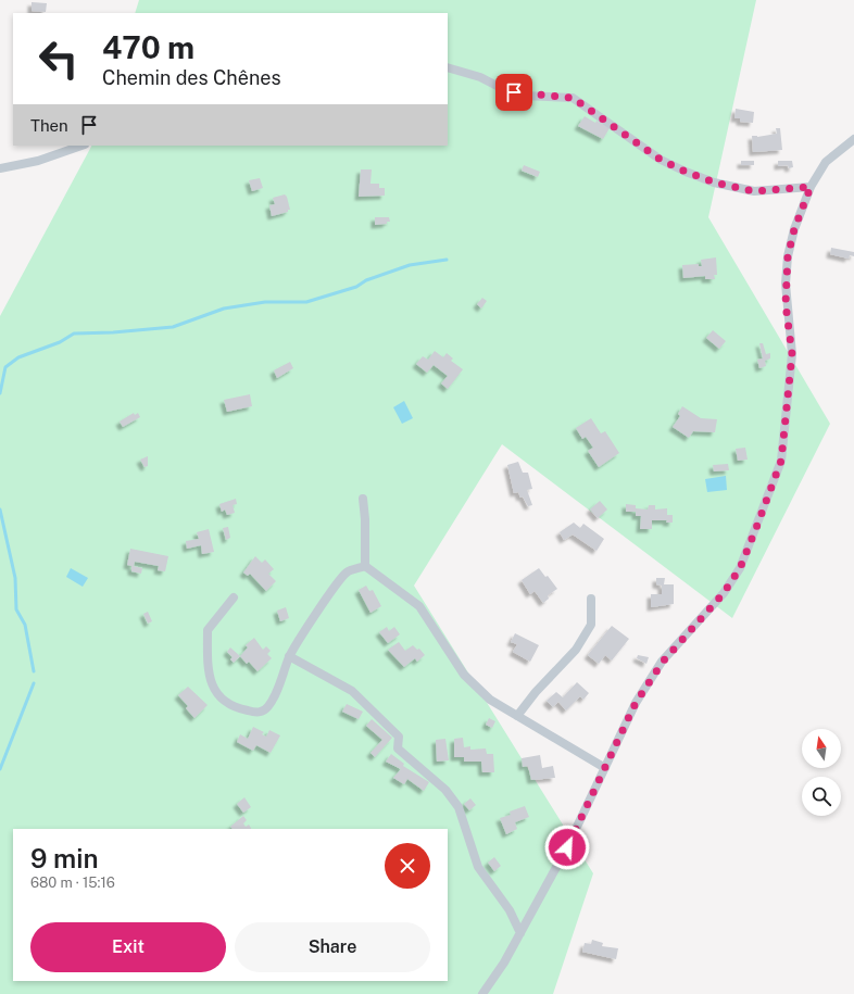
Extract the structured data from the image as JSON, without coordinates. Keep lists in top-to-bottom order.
{
  "north": "top",
  "page": {
    "turn": ["470 m", "Chemin des Chênes"],
    "then": "Then",
    "heading": ["9 min", "680 m · 15:16"],
    "buttons": ["Exit", "Share"]
  }
}
